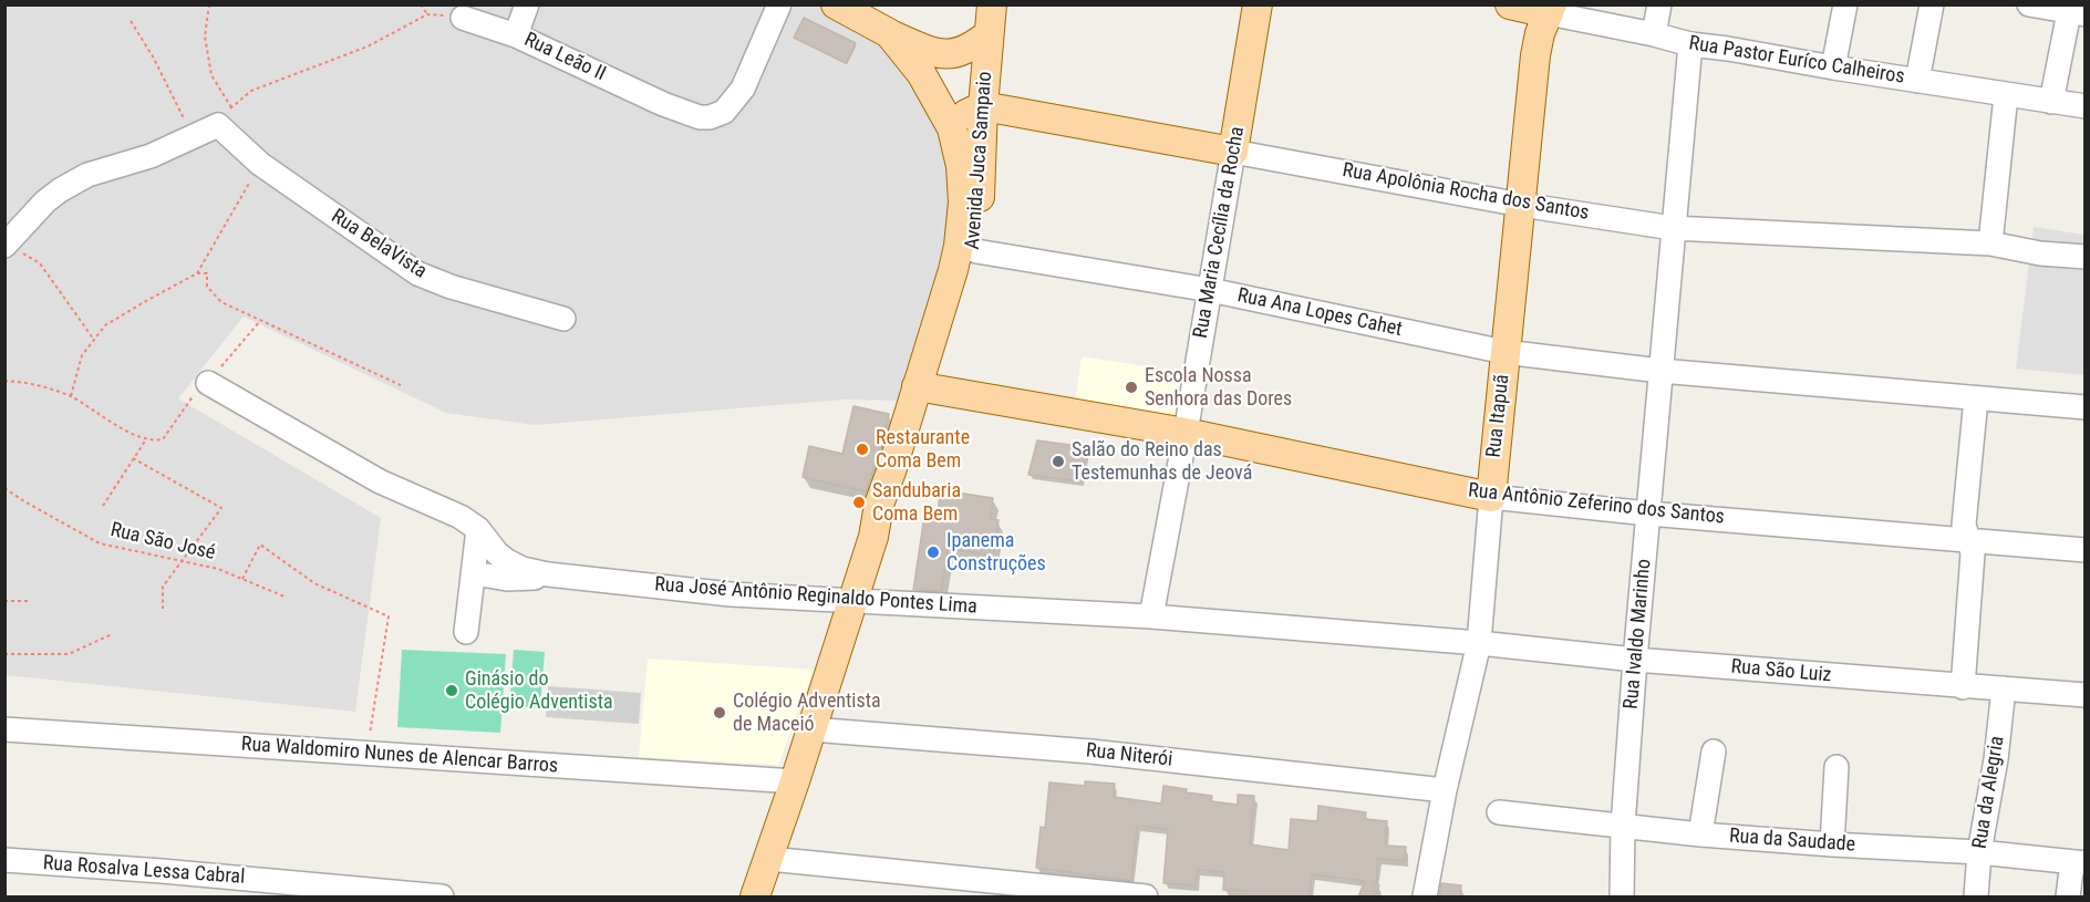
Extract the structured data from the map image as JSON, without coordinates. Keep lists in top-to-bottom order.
{
  "streets": {
    "main road": [
      "Rua Pastor Euríco Calheiros",
      "Avenida Juca Sampaio",
      "Rua Apolônia Rocha dos Santos",
      "Rua Maria Cecília da Rocha",
      "Rua Itapuã",
      "Rua Antônio Zeferino dos Santos"
    ],
    "street": [
      "Rua Leão II",
      "Rua BelaVista",
      "Rua Ana Lopes Cahet",
      "Rua José Antônio Reginaldo Pontes Lima",
      "Rua Ivaldo Marinho",
      "Rua São Luiz",
      "Rua Waldomiro Nunes de Alencar Barros",
      "Rua Niterói",
      "Rua da Alegria",
      "Rua da Saudade",
      "Rua Rosalva Lessa Cabral"
    ],
    "path": ["Rua São José"]
  },
  "crossings": [
    ["Rua Pastor Euríco Calheiros", "Rua Itapuã"],
    ["Rua Pastor Euríco Calheiros", "Rua Ivaldo Marinho"],
    ["Avenida Juca Sampaio", "Rua Apolônia Rocha dos Santos"],
    ["Avenida Juca Sampaio", "Rua Ana Lopes Cahet"],
    ["Avenida Juca Sampaio", "Rua Antônio Zeferino dos Santos"],
    ["Avenida Juca Sampaio", "Rua José Antônio Reginaldo Pontes Lima"],
    ["Avenida Juca Sampaio", "Rua Waldomiro Nunes de Alencar Barros"],
    ["Avenida Juca Sampaio", "Rua Niterói"],
    ["Rua Apolônia Rocha dos Santos", "Rua Maria Cecília da Rocha"],
    ["Rua Apolônia Rocha dos Santos", "Rua Itapuã"],
    ["Rua Apolônia Rocha dos Santos", "Rua Ivaldo Marinho"],
    ["Rua Maria Cecília da Rocha", "Rua Ana Lopes Cahet"],
    ["Rua Maria Cecília da Rocha", "Rua Antônio Zeferino dos Santos"],
    ["Rua Maria Cecília da Rocha", "Rua José Antônio Reginaldo Pontes Lima"],
    ["Rua Ana Lopes Cahet", "Rua Itapuã"],
    ["Rua Itapuã", "Rua Antônio Zeferino dos Santos"],
    ["Rua Itapuã", "Rua José Antônio Reginaldo Pontes Lima"],
    ["Rua Itapuã", "Rua São Luiz"],
    ["Rua Itapuã", "Rua Niterói"],
    ["Rua Antônio Zeferino dos Santos", "Rua Ivaldo Marinho"],
    ["Rua José Antônio Reginaldo Pontes Lima", "Rua São Luiz"],
    ["Rua Ivaldo Marinho", "Rua São Luiz"],
    ["Rua Ivaldo Marinho", "Rua da Saudade"],
    ["Rua São Luiz", "Rua da Alegria"],
    ["Rua da Alegria", "Rua da Saudade"]
  ],
  "places": [
    "Escola Nossa Senhora das Dores",
    "Restaurante Coma Bem",
    "Salão do Reino das Testemunhas de Jeová",
    "Sandubaria Coma Bem",
    "Ipanema Construções",
    "Ginásio do Colégio Adventista",
    "Colégio Adventista de Maceió"
  ]
}
